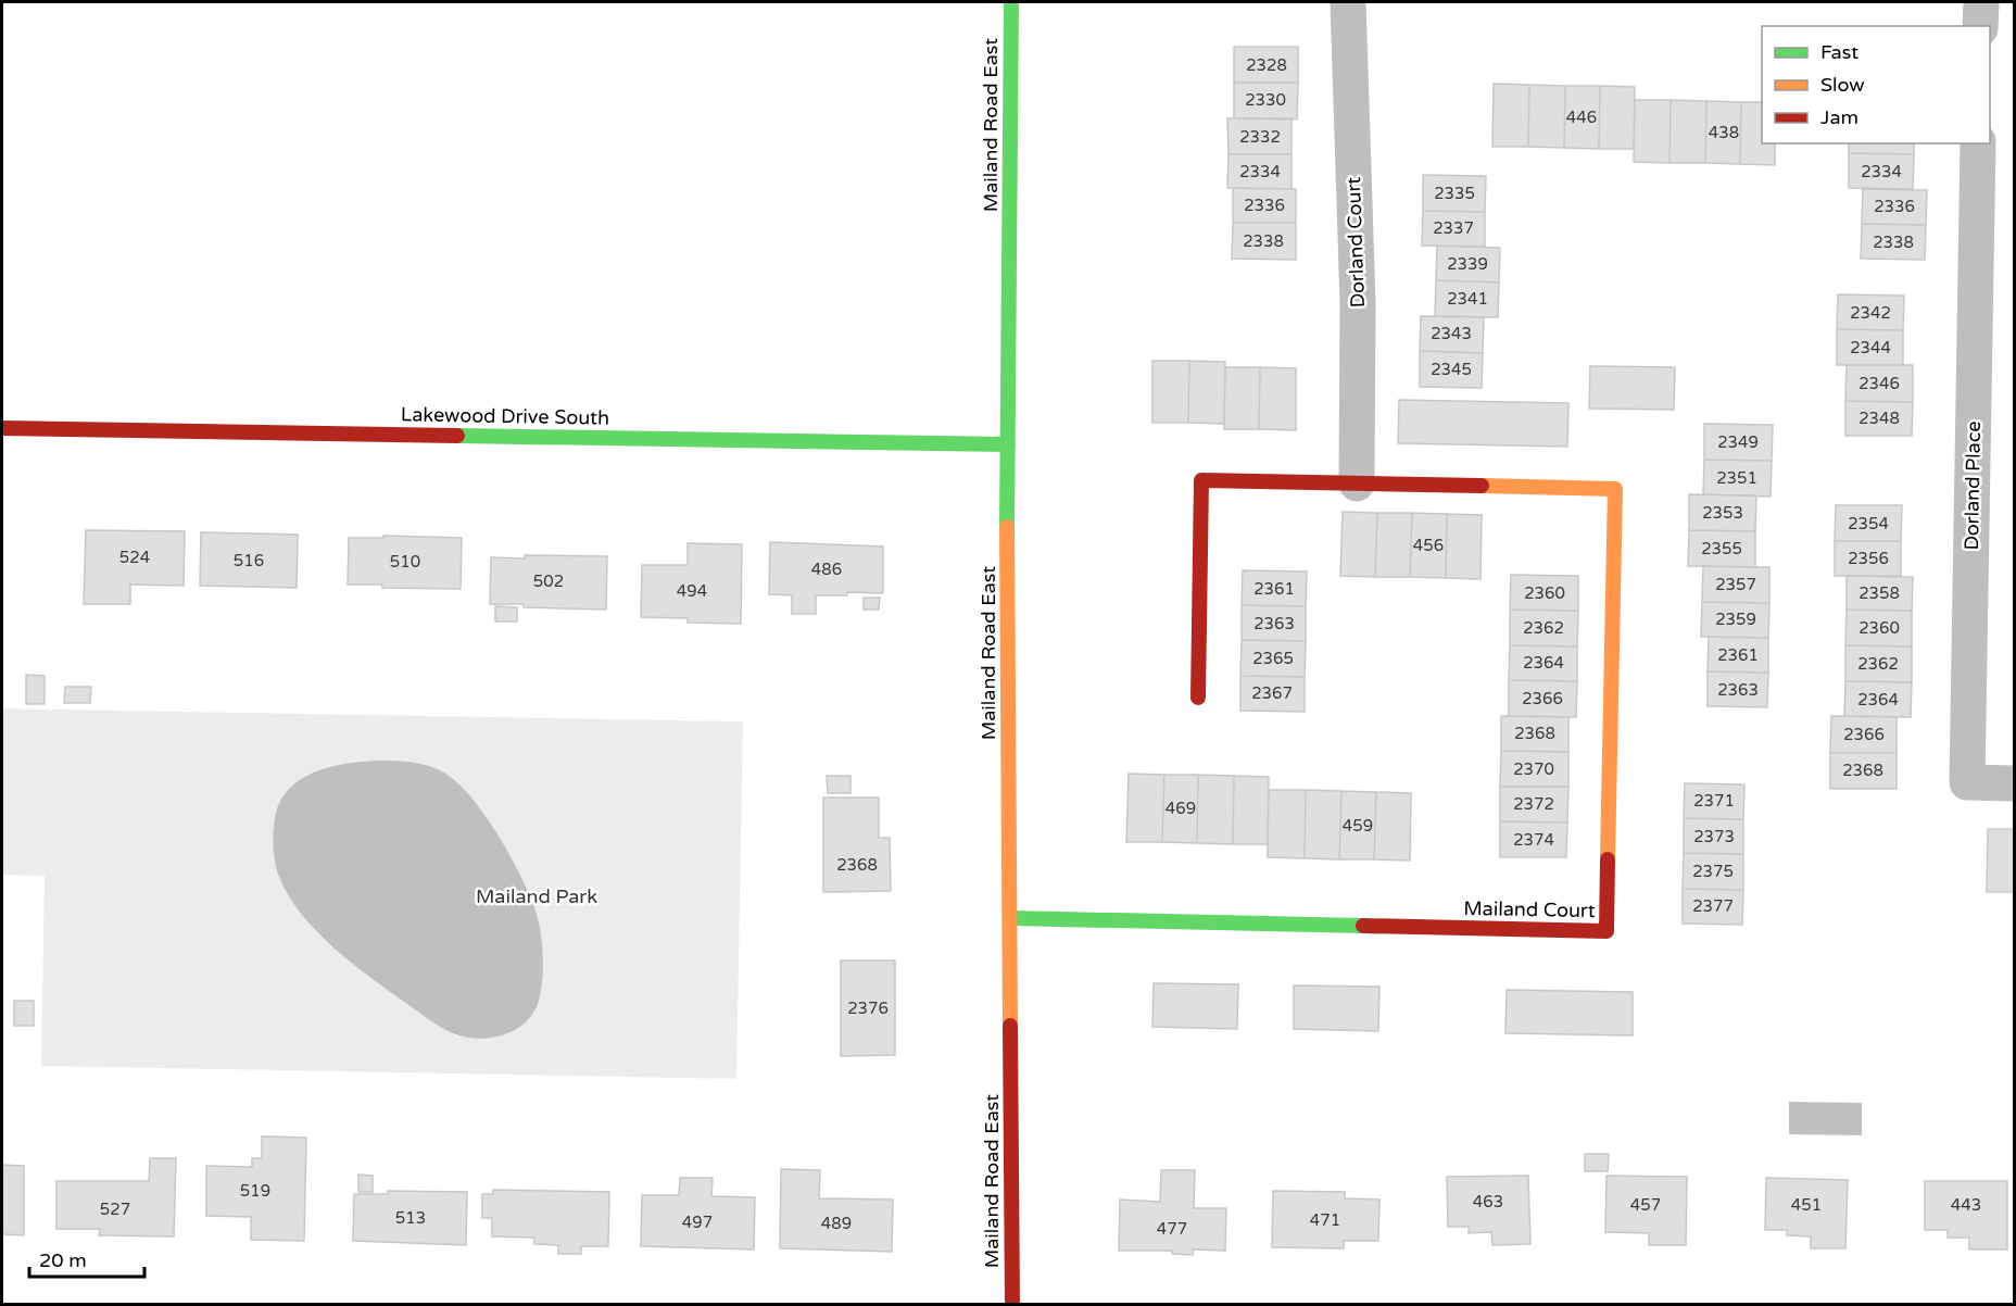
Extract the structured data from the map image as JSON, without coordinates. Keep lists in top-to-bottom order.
{
  "streets": {
    "street": [
      "Mailand Road East",
      "Dorland Court",
      "Lakewood Drive South",
      "Dorland Place",
      "Mailand Court"
    ]
  },
  "crossings": [
    ["Mailand Road East", "Lakewood Drive South"],
    ["Mailand Road East", "Mailand Court"],
    ["Dorland Court", "Mailand Court"]
  ],
  "parks": ["Mailand Park"],
  "house_numbers": [
    "2328",
    "2330",
    "446",
    "438",
    "2332",
    "2334",
    "2334",
    "2335",
    "2336",
    "2336",
    "2337",
    "2338",
    "2338",
    "2339",
    "2341",
    "2342",
    "2343",
    "2344",
    "2345",
    "2346",
    "2348",
    "2349",
    "2351",
    "2353",
    "2354",
    "456",
    "2355",
    "524",
    "2356",
    "516",
    "510",
    "486",
    "502",
    "2357",
    "2361",
    "494",
    "2360",
    "2358",
    "2359",
    "2363",
    "2362",
    "2360",
    "2361",
    "2365",
    "2364",
    "2362",
    "2363",
    "2367",
    "2366",
    "2364",
    "2368",
    "2366",
    "2370",
    "2368",
    "2371",
    "2372",
    "469",
    "459",
    "2373",
    "2374",
    "2368",
    "2375",
    "2377",
    "2376",
    "519",
    "463",
    "457",
    "451",
    "443",
    "527",
    "513",
    "471",
    "497",
    "489",
    "477"
  ],
  "legend": ["Fast", "Slow", "Jam"],
  "scale_bar": "20 m"
}
